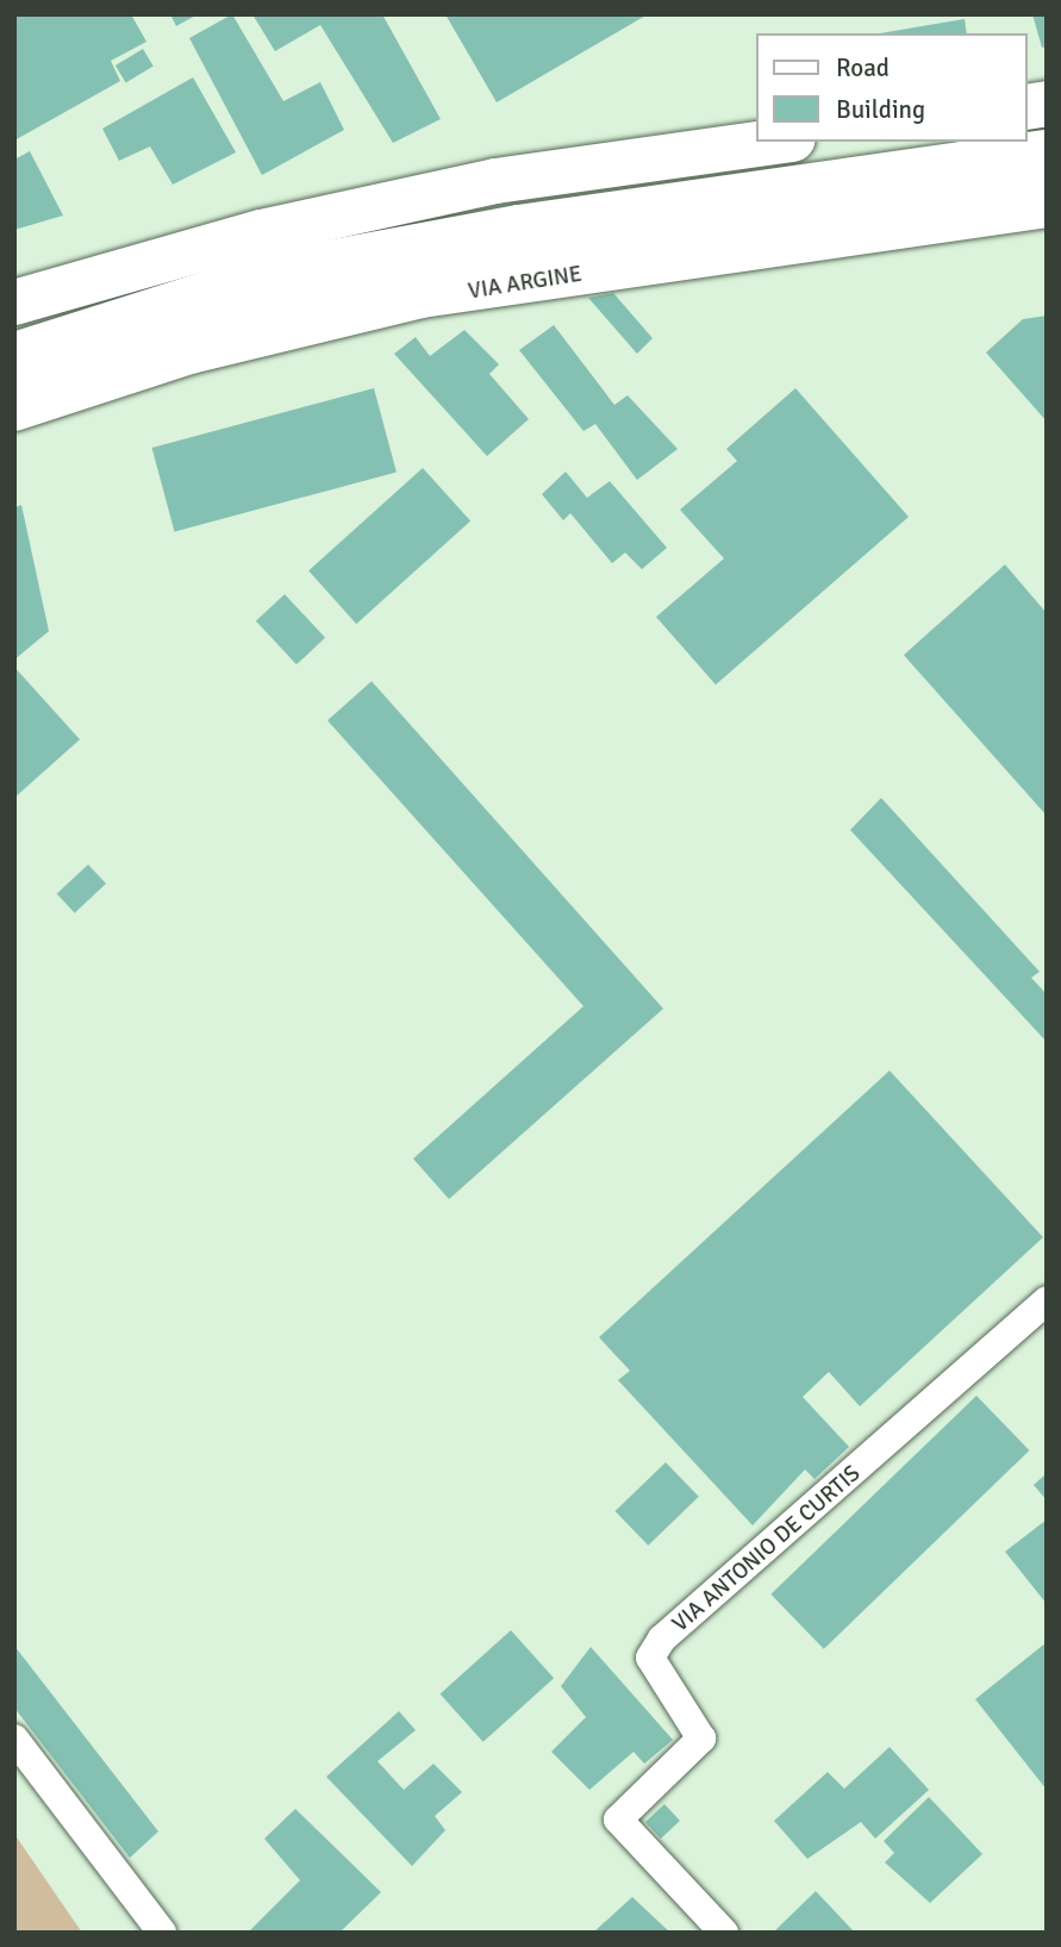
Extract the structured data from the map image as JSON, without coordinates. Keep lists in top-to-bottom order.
{
  "streets": {
    "street": ["VIA ARGINE", "VIA ANTONIO DE CURTIS"]
  },
  "legend": ["Road", "Building"]
}
